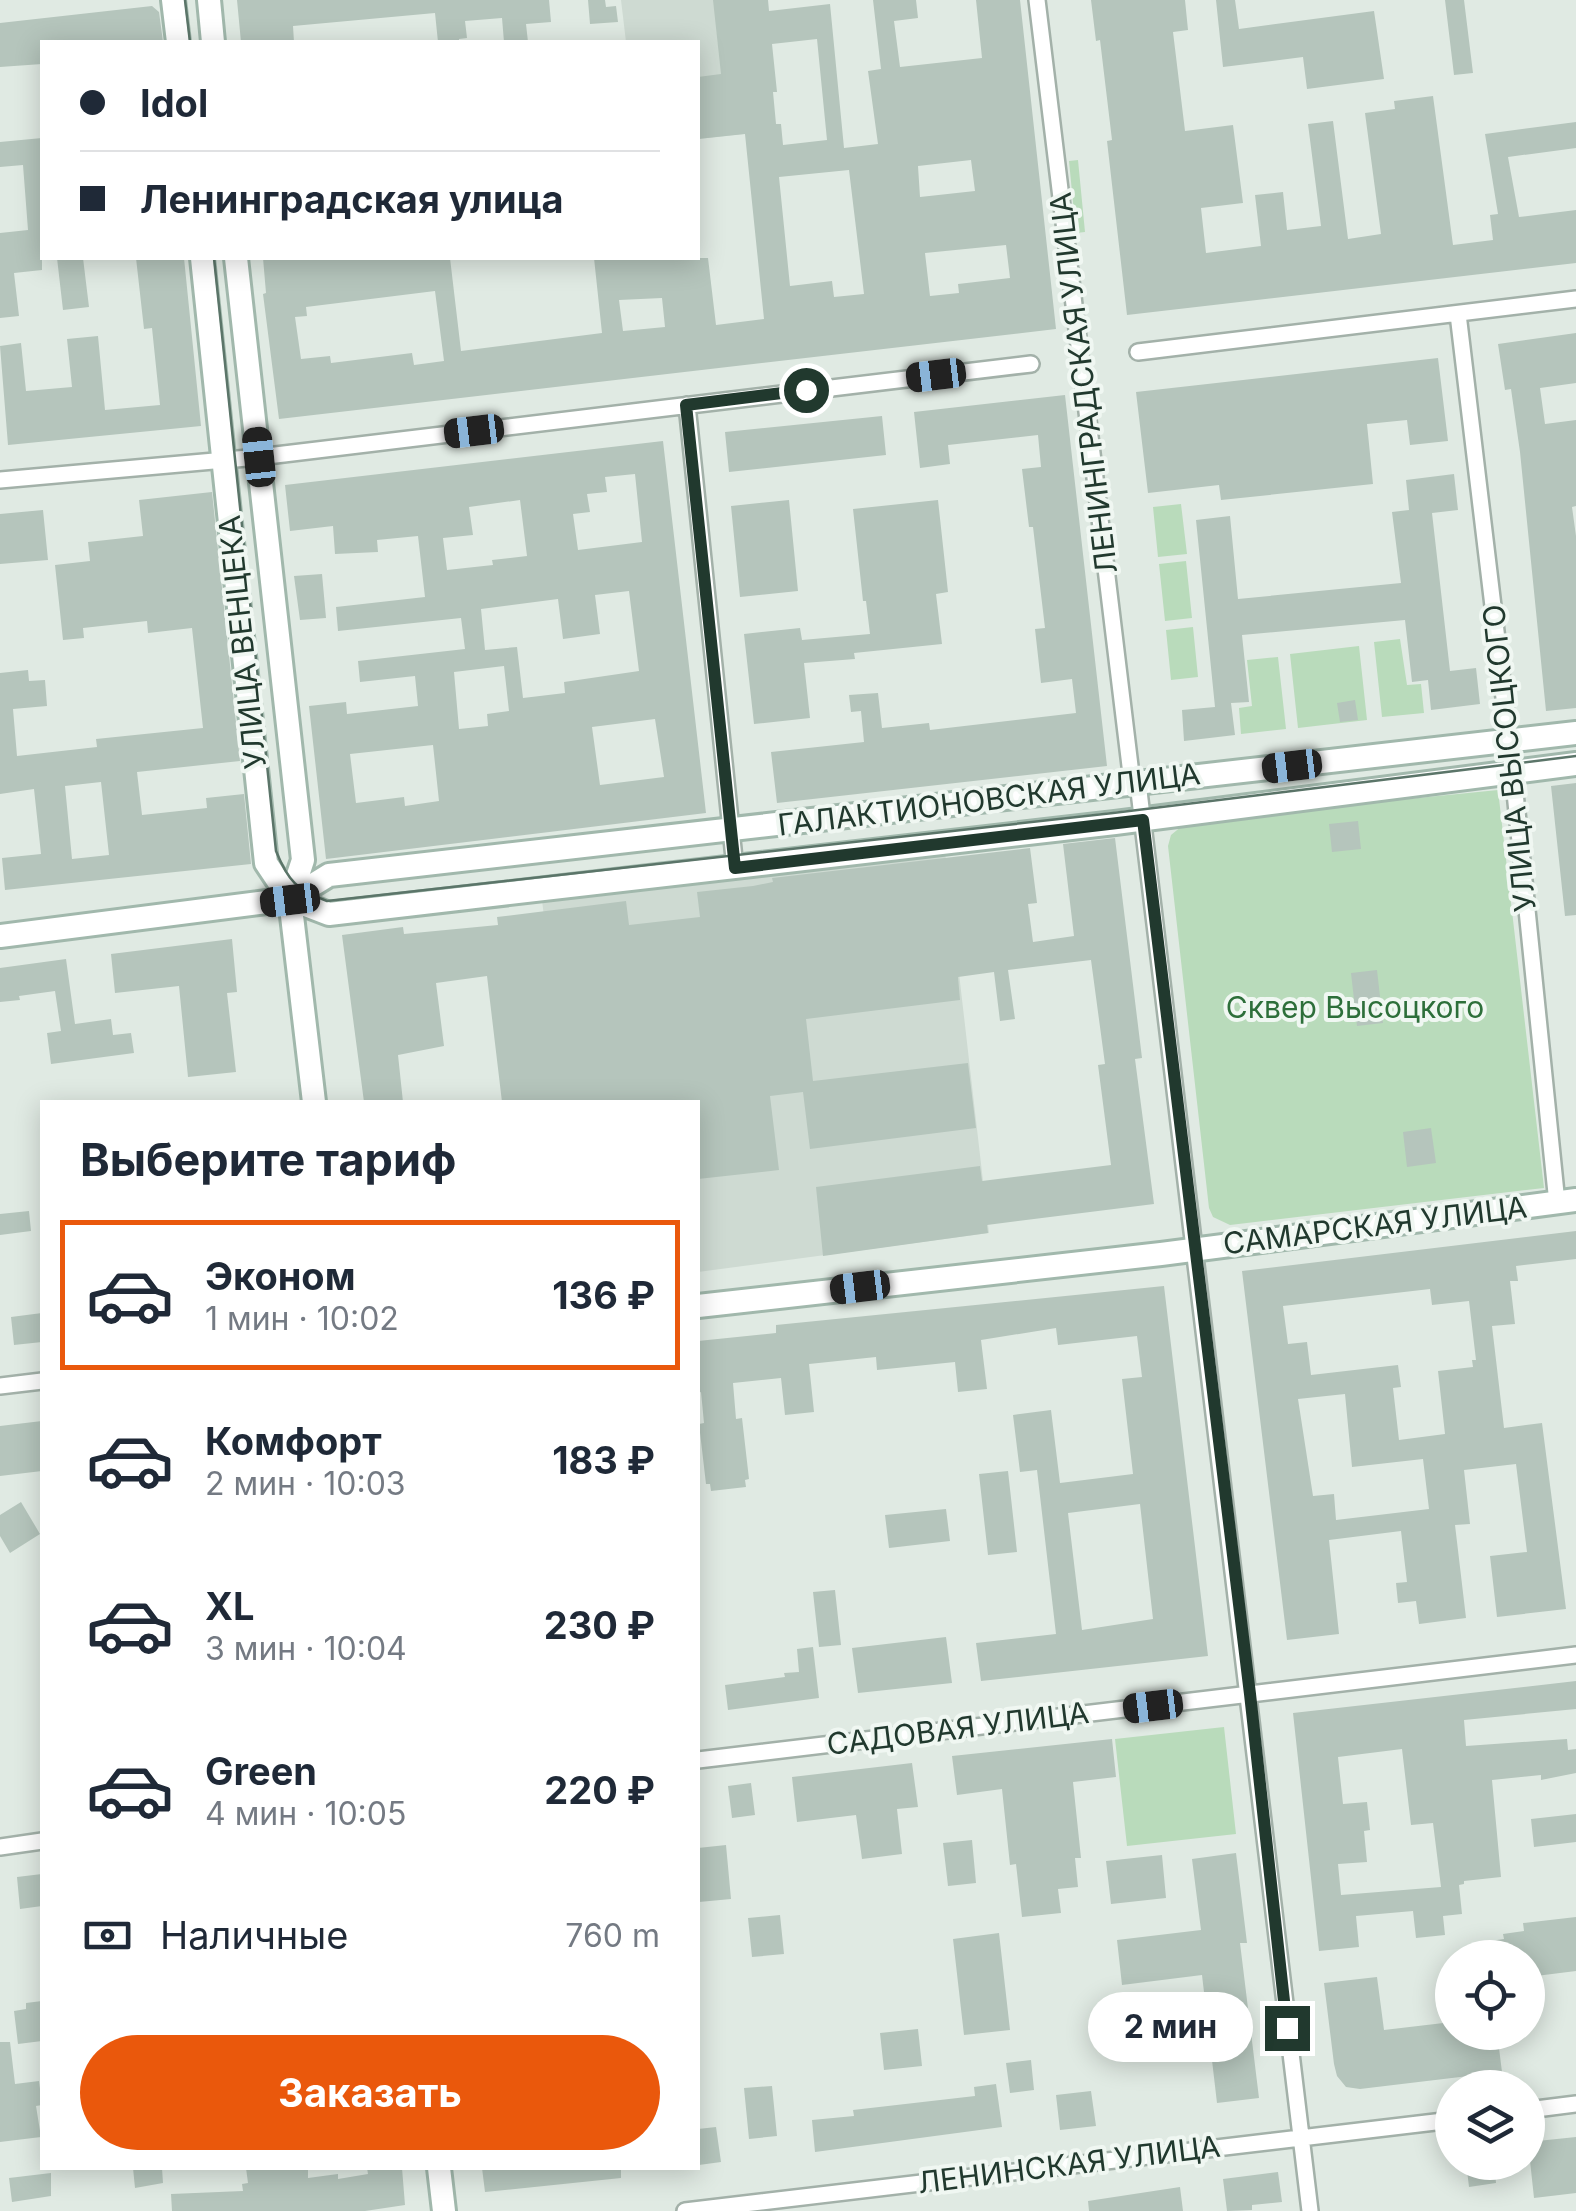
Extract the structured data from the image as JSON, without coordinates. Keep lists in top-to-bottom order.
{
  "streets": {
    "main road": ["УЛИЦА ВЕНЦЕКА", "ГАЛАКТИОНОВСКАЯ УЛИЦА", "САМАРСКАЯ УЛИЦА"],
    "street": [
      "ЛЕНИНГРАДСКАЯ УЛИЦА",
      "УЛИЦА ВЫСОЦКОГО",
      "САДОВАЯ УЛИЦА",
      "ЛЕНИНСКАЯ УЛИЦА"
    ]
  },
  "crossings": [
    ["ЛЕНИНГРАДСКАЯ УЛИЦА", "ГАЛАКТИОНОВСКАЯ УЛИЦА"],
    ["ЛЕНИНГРАДСКАЯ УЛИЦА", "САМАРСКАЯ УЛИЦА"],
    ["ЛЕНИНГРАДСКАЯ УЛИЦА", "САДОВАЯ УЛИЦА"],
    ["ЛЕНИНГРАДСКАЯ УЛИЦА", "ЛЕНИНСКАЯ УЛИЦА"],
    ["УЛИЦА ВЕНЦЕКА", "ГАЛАКТИОНОВСКАЯ УЛИЦА"],
    ["УЛИЦА ВЫСОЦКОГО", "ГАЛАКТИОНОВСКАЯ УЛИЦА"],
    ["УЛИЦА ВЫСОЦКОГО", "САМАРСКАЯ УЛИЦА"]
  ],
  "parks": ["Сквер Высоцкого"],
  "page": {
    "banner": ["Idol", "Ленинградская улица"],
    "heading": "Выберите тариф",
    "list": [
      {
        "name": "Эконом",
        "note": "1 мин · 10:02",
        "value": "136 ₽"
      },
      {
        "name": "Комфорт",
        "note": "2 мин · 10:03",
        "value": "183 ₽"
      },
      {
        "name": "XL",
        "note": "3 мин · 10:04",
        "value": "230 ₽"
      },
      {
        "name": "Green",
        "note": "4 мин · 10:05",
        "value": "220 ₽"
      }
    ],
    "pay": ["Наличные", "760 m"],
    "bubble": "2 мин",
    "buttons": "Заказать"
  }
}
